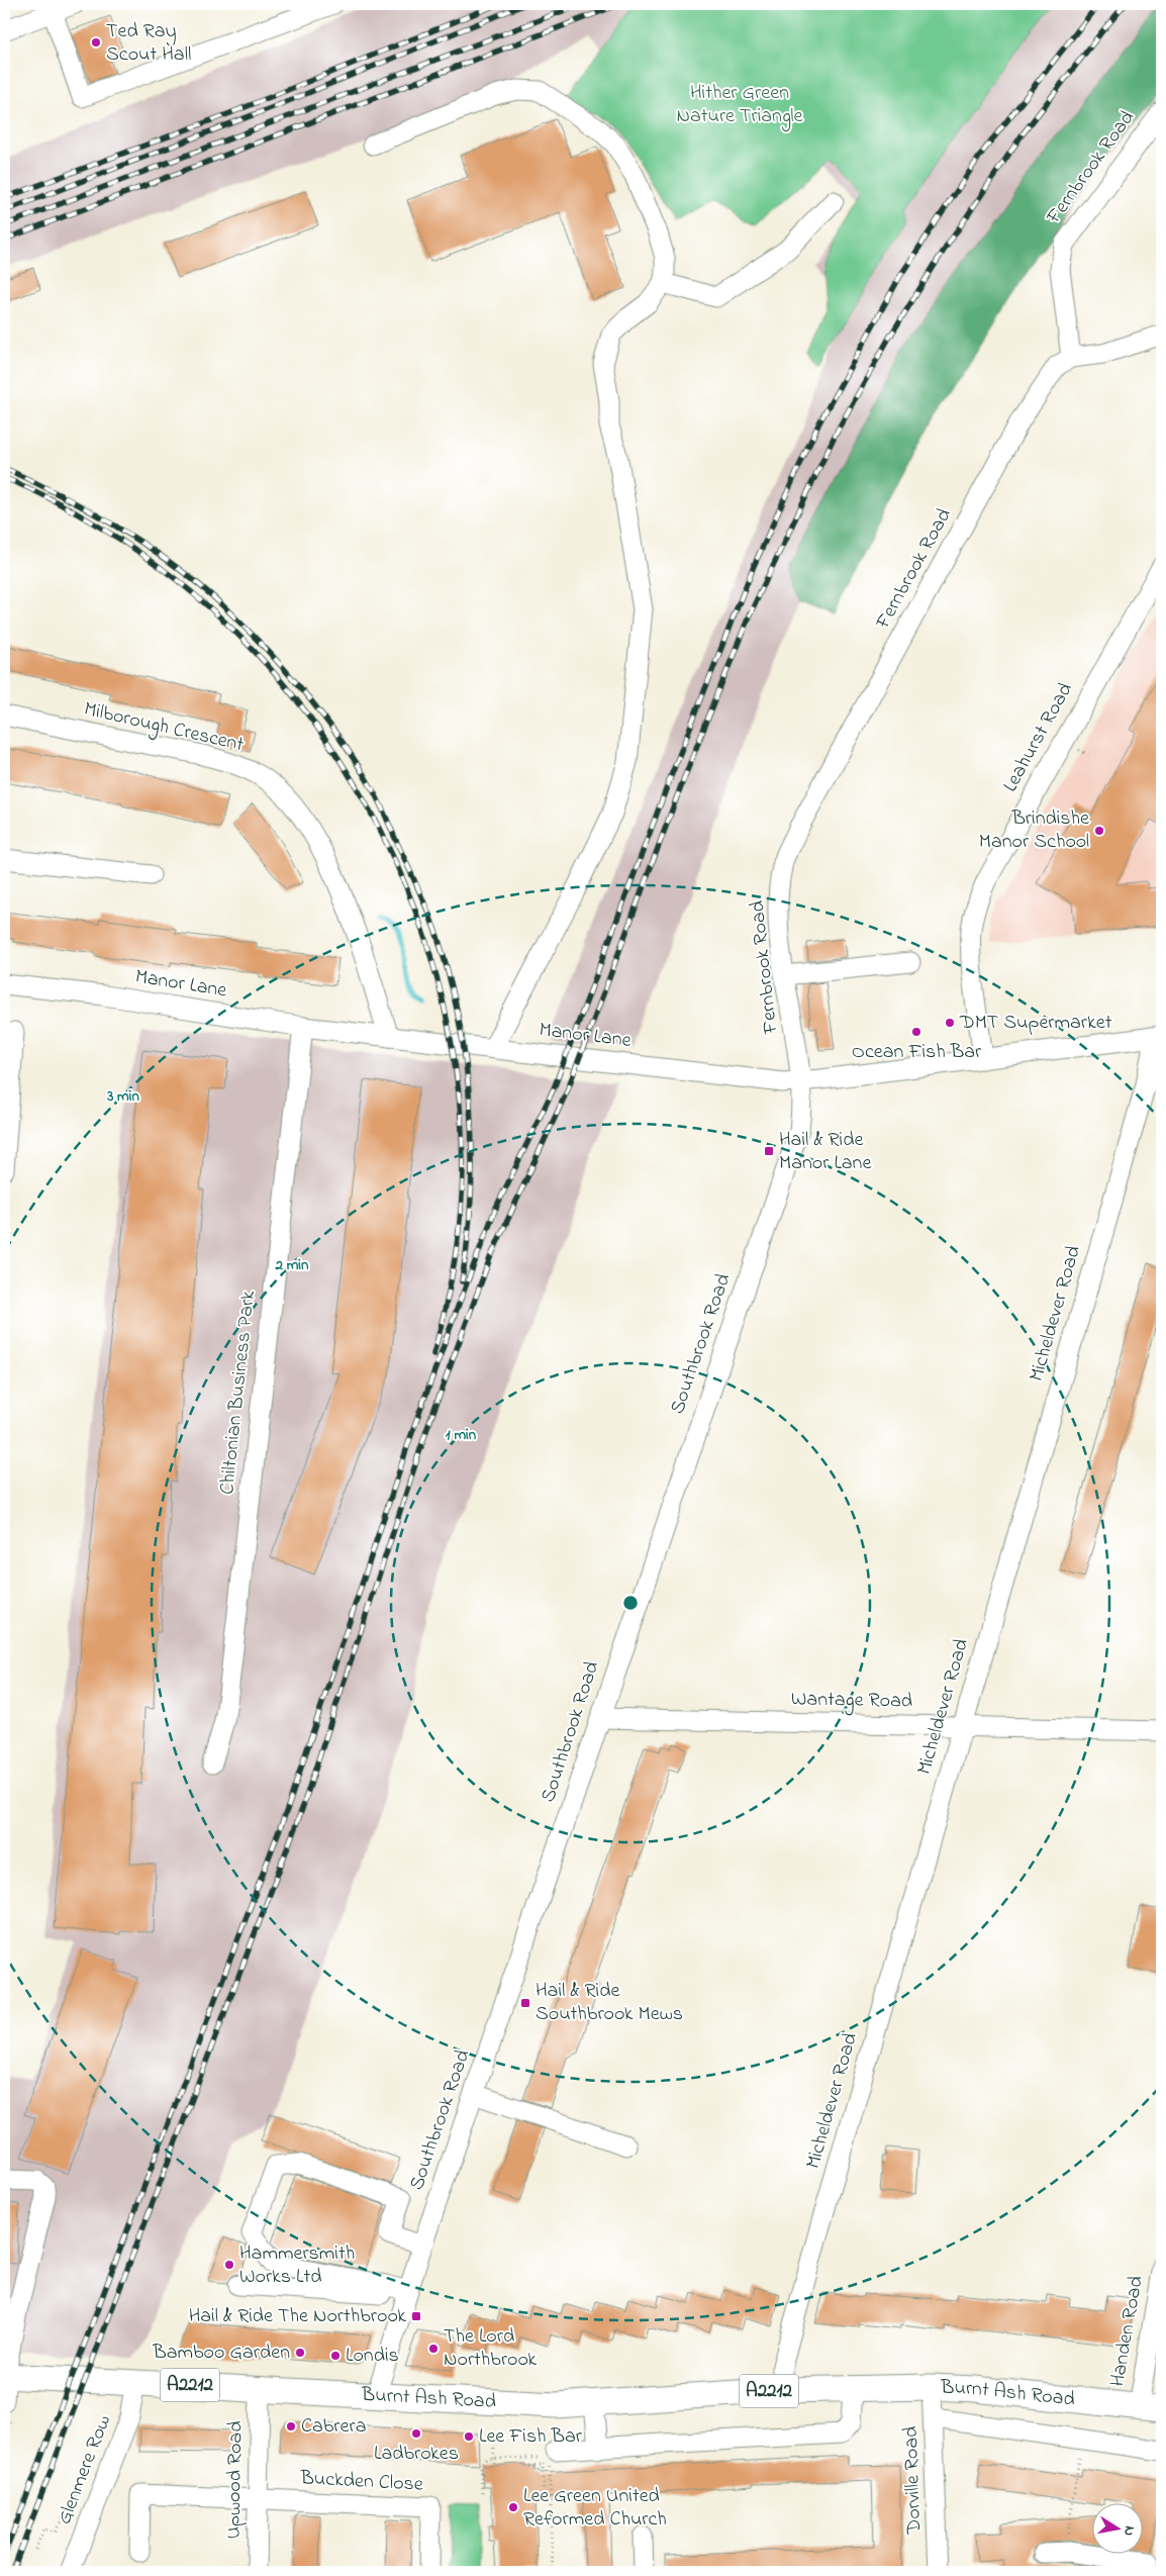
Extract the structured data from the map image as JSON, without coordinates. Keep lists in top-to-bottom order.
{
  "streets": {
    "main road": ["A2212", "Burnt Ash Road"],
    "street": [
      "Fernbrook Road",
      "Milborough Crescent",
      "Leahurst Road",
      "Manor Lane",
      "Micheldever Road",
      "Southbrook Road",
      "Chiltonian Business Park",
      "Wantage Road",
      "Handen Road",
      "Glenmere Row",
      "Upwood Road",
      "Dorville Road",
      "Buckden Close"
    ]
  },
  "crossings": [
    ["Fernbrook Road", "Manor Lane"],
    ["Fernbrook Road", "Southbrook Road"],
    ["Milborough Crescent", "Manor Lane"],
    ["Leahurst Road", "Manor Lane"],
    ["Manor Lane", "Micheldever Road"],
    ["Manor Lane", "Southbrook Road"],
    ["Manor Lane", "Chiltonian Business Park"],
    ["Micheldever Road", "Wantage Road"],
    ["Micheldever Road", "Burnt Ash Road"],
    ["Southbrook Road", "Wantage Road"],
    ["Southbrook Road", "Burnt Ash Road"],
    ["Handen Road", "Burnt Ash Road"],
    ["Burnt Ash Road", "Glenmere Row"],
    ["Burnt Ash Road", "Upwood Road"],
    ["Burnt Ash Road", "Dorville Road"],
    ["Upwood Road", "Buckden Close"]
  ],
  "parks": ["Hither Green Nature Triangle"],
  "places": {
    "other": [
      "Ted Ray Scout Hall",
      "Brindishe Manor School",
      "DMT Supermarket",
      "Ocean Fish Bar",
      "Hammersmith Works Ltd",
      "The Lord Northbrook",
      "Bamboo Garden",
      "Londis",
      "Cabrera",
      "Ladbrokes",
      "Lee Fish Bar",
      "Lee Green United Reformed Church"
    ],
    "transit": ["Hail & Ride Manor Lane", "Hail & Ride Southbrook Mews", "Hail & Ride The Northbrook"]
  },
  "north": "right",
  "rings": ["3 min", "2 min", "1 min"]
}
